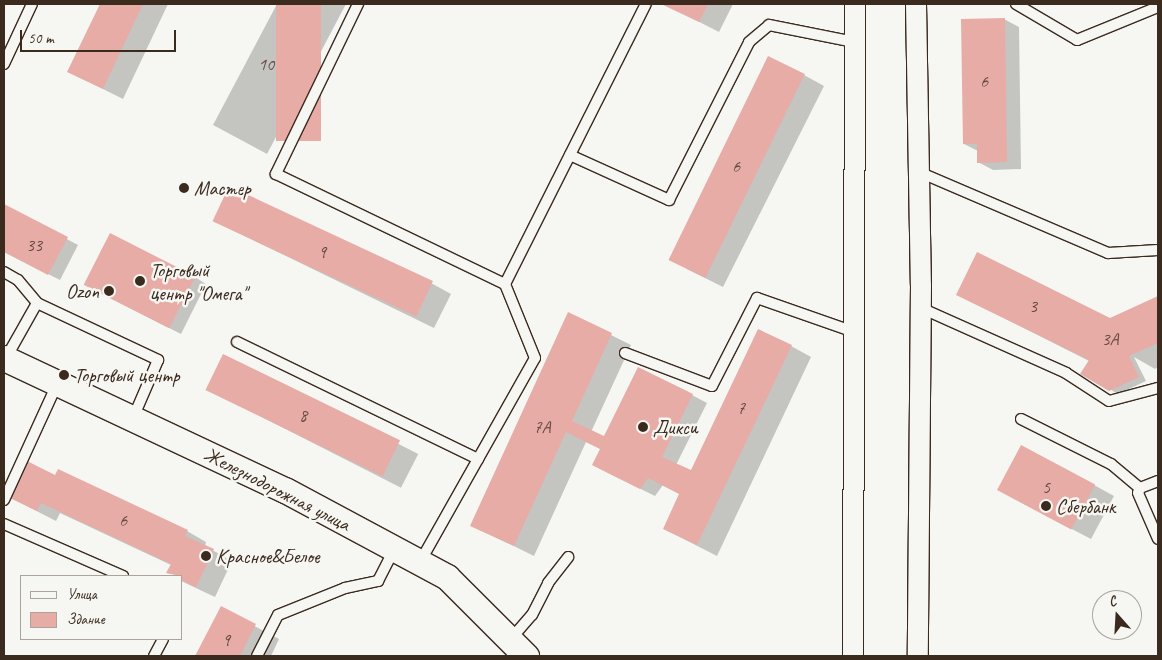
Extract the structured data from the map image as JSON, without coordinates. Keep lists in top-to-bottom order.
{
  "streets": {
    "street": ["Железнодорожная улица"]
  },
  "places": [
    "Мастер",
    "Торговый центр \"Омега\"",
    "Ozon",
    "Торговый центр",
    "Дикси",
    "Сбербанк",
    "Красное&Белое"
  ],
  "house_numbers": [
    "10",
    "6",
    "6",
    "33",
    "9",
    "3",
    "3А",
    "7",
    "8",
    "7А",
    "5",
    "6",
    "9"
  ],
  "legend": ["Улица", "Здание"],
  "scale_bar": "50 m",
  "north": "top"
}
